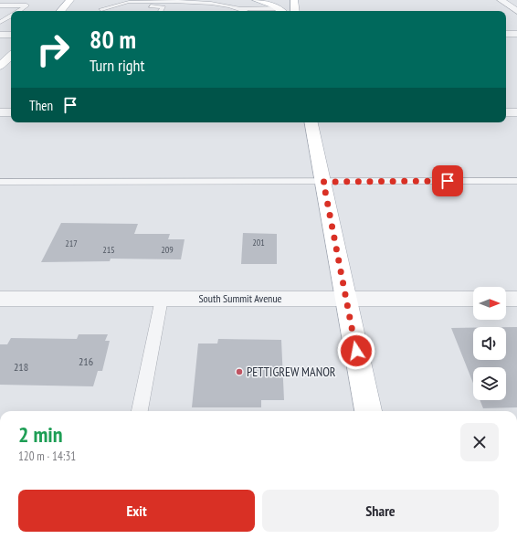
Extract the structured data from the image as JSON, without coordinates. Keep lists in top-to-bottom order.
{
  "streets": {
    "street": ["South Summit Avenue"]
  },
  "places": ["PETTIGREW MANOR"],
  "house_numbers": [
    "201",
    "217",
    "215",
    "209",
    "216",
    "218"
  ],
  "north": "right",
  "page": {
    "turn": ["80 m", "Turn right"],
    "then": "Then",
    "heading": ["2 min", "120 m · 14:31"],
    "buttons": ["Exit", "Share"]
  }
}
